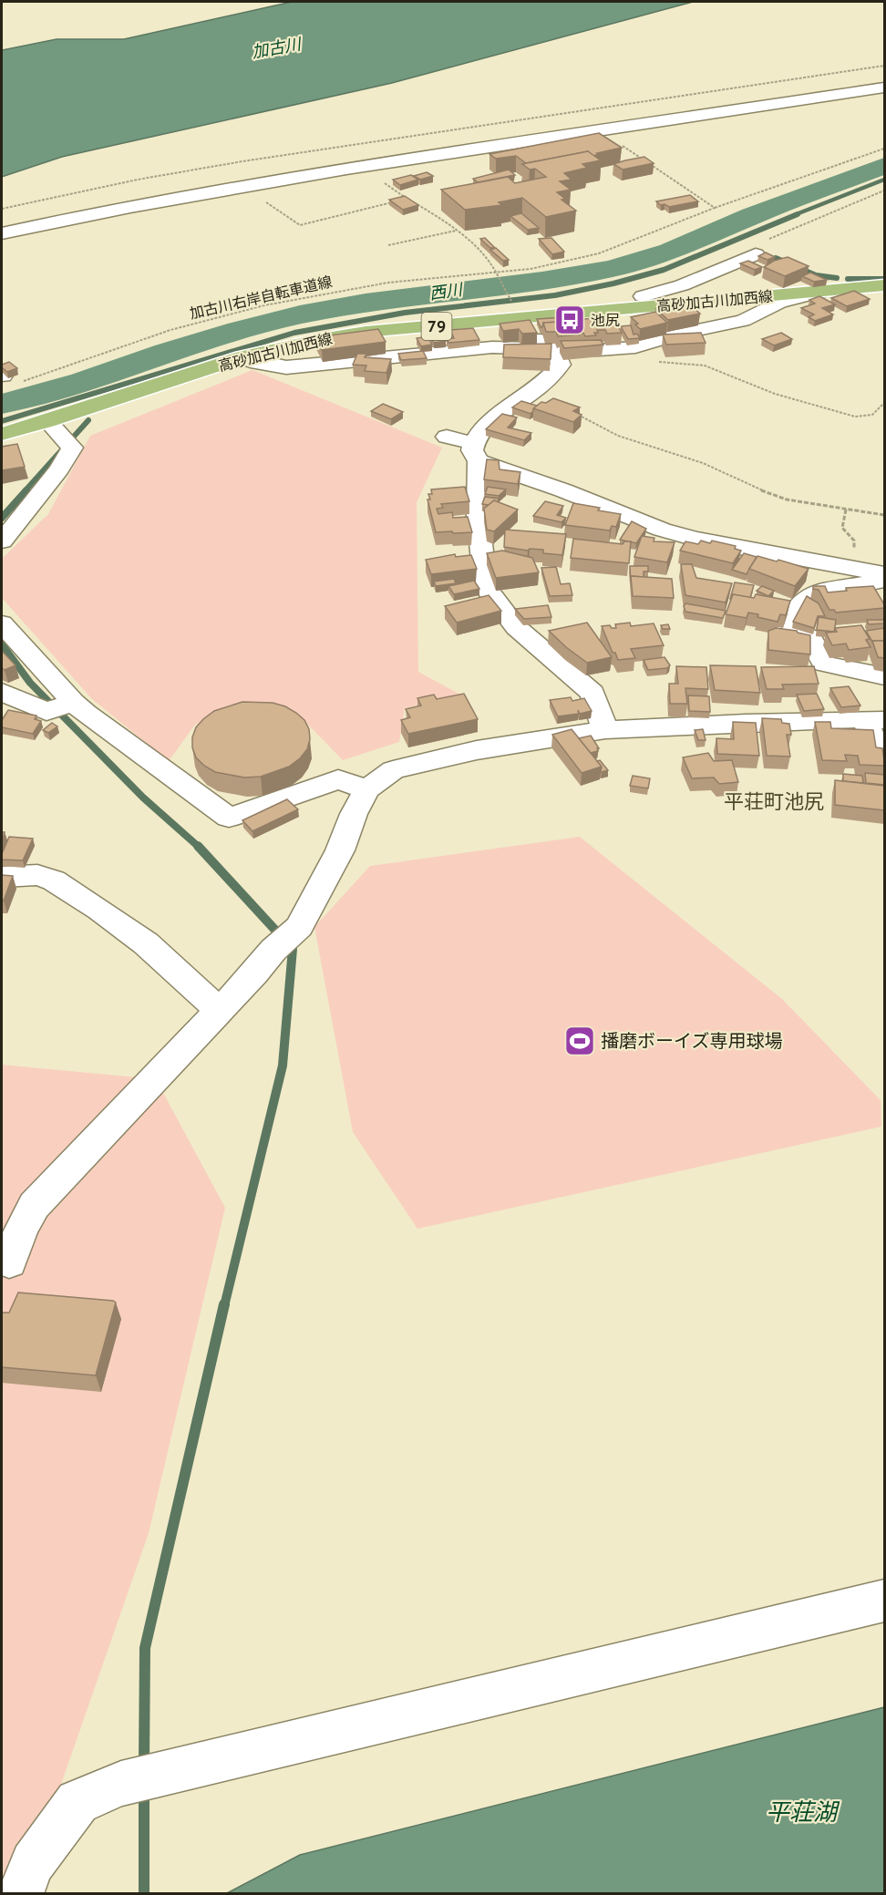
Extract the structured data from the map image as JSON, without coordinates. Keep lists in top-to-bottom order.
{
  "streets": {
    "main road": ["高砂加古川加西線", "79"],
    "path": ["加古川右岸自転車道線"]
  },
  "districts": ["平荘町池尻"],
  "water": ["加古川", "西川", "平荘湖"],
  "places": {
    "bus stop": ["池尻"],
    "sports": ["播磨ボーイズ専用球場"]
  }
}
